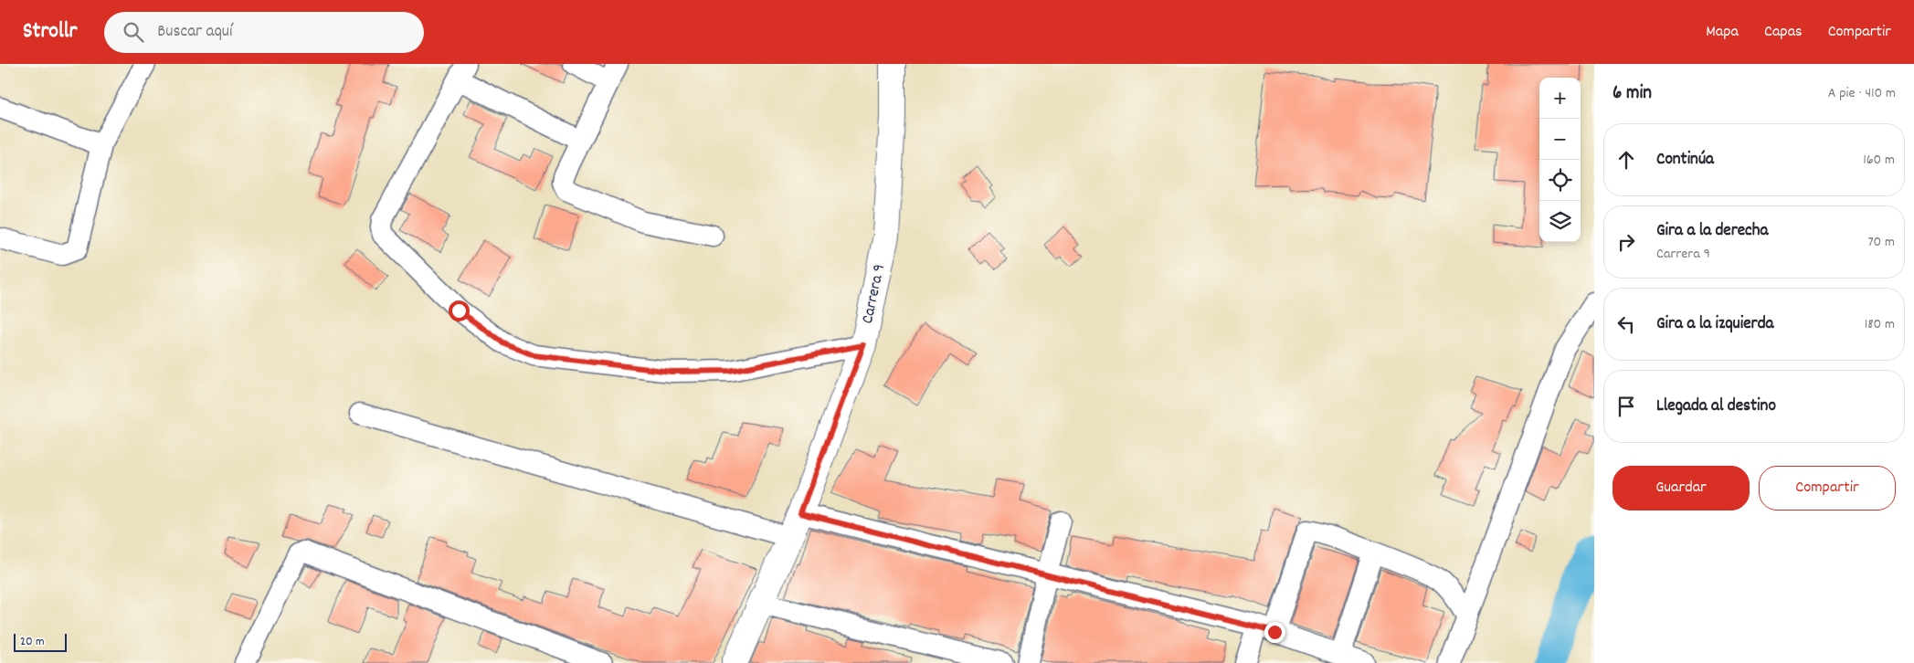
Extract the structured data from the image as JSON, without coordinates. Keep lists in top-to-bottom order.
{
  "streets": {
    "main road": ["Carrera 9"]
  },
  "scale_bar": "20 m",
  "page": {
    "header": "Strollr",
    "search": "Buscar aquí",
    "nav": ["Mapa", "Capas", "Compartir"],
    "heading": ["6 min", "A pie · 410 m"],
    "map_buttons": ["+", "−"],
    "list": [
      ["Continúa", "160 m"],
      ["Gira a la derecha", "Carrera 9", "70 m"],
      ["Gira a la izquierda", "180 m"],
      "Llegada al destino"
    ],
    "buttons": ["Guardar", "Compartir"],
    "scale": "20 m"
  }
}
